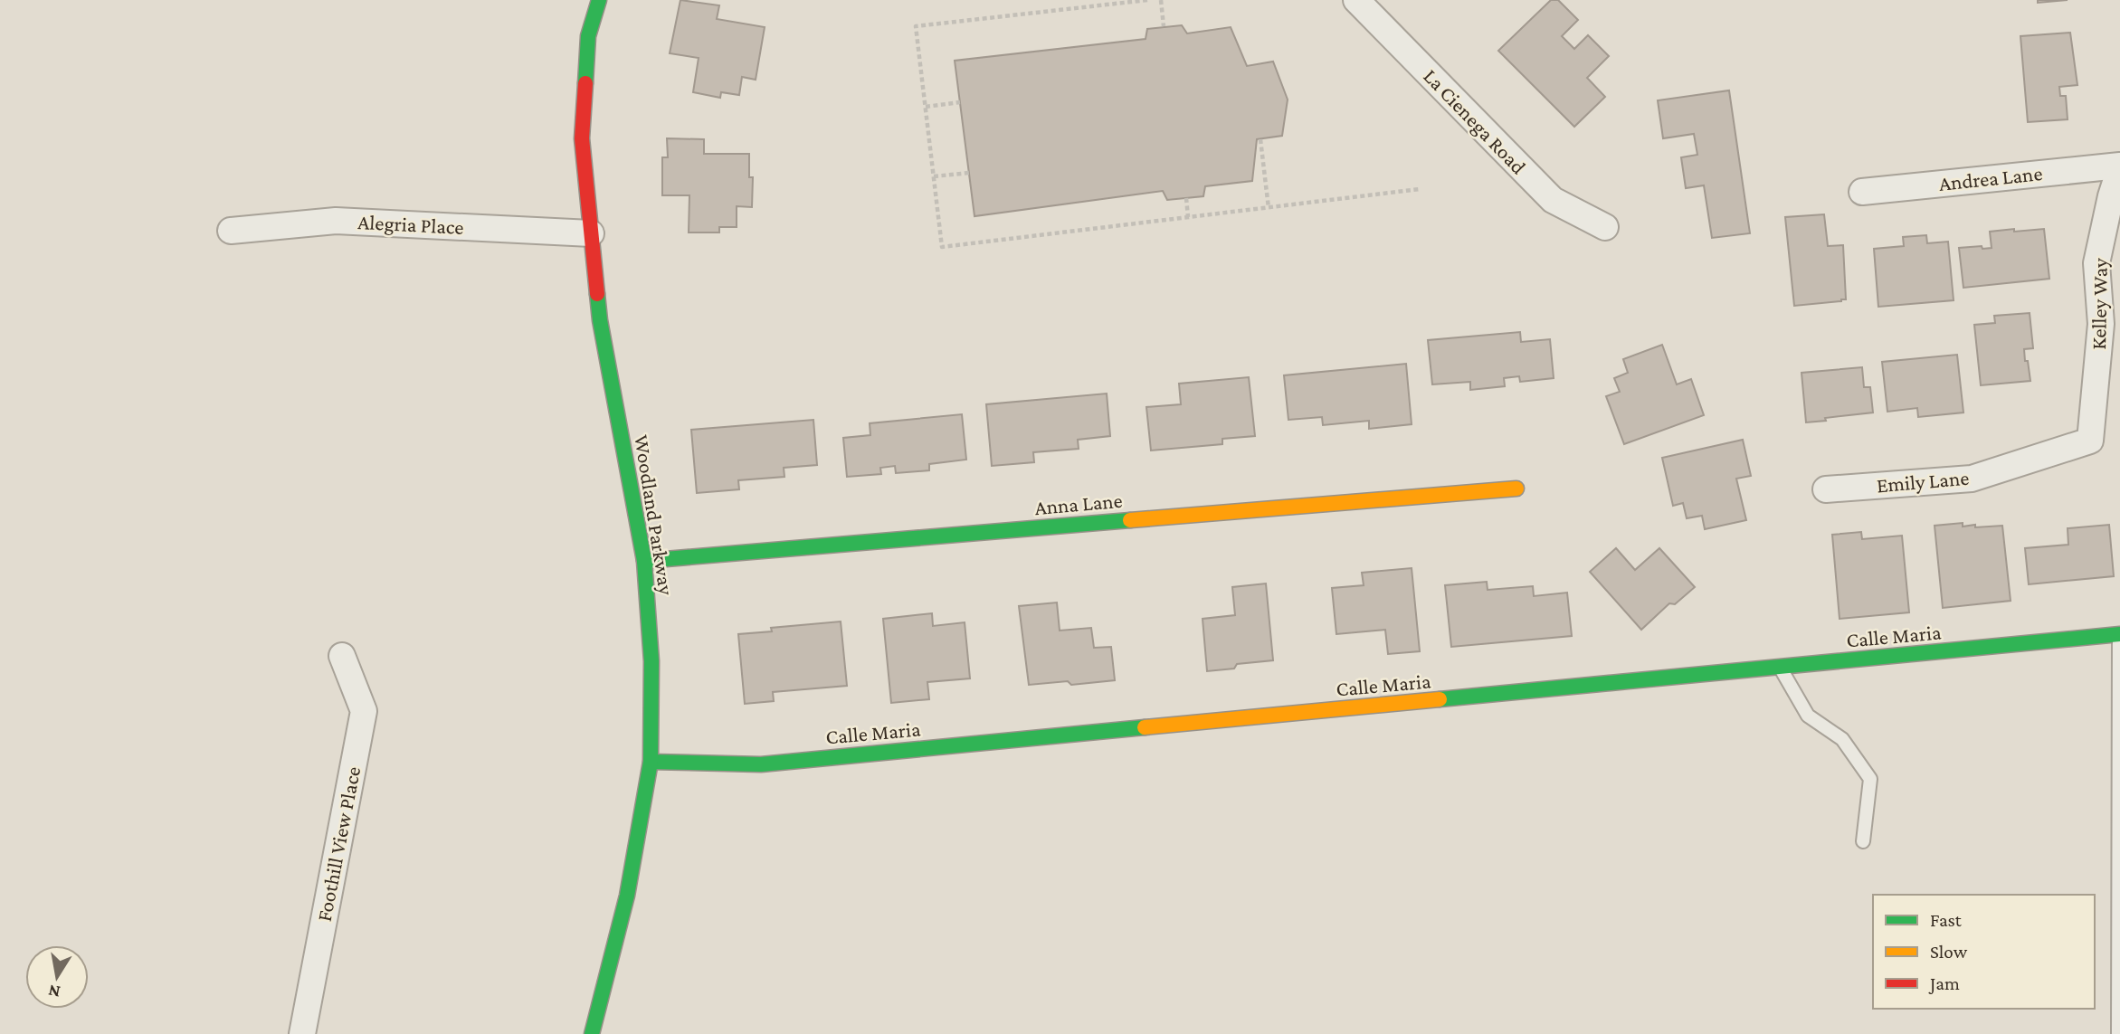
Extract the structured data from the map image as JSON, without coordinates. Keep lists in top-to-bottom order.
{
  "streets": {
    "street": [
      "La Cienega Road",
      "Andrea Lane",
      "Alegria Place",
      "Kelley Way",
      "Emily Lane",
      "Anna Lane",
      "Woodland Parkway",
      "Calle Maria",
      "Foothill View Place"
    ]
  },
  "crossings": [
    ["Andrea Lane", "Kelley Way"],
    ["Alegria Place", "Woodland Parkway"],
    ["Kelley Way", "Emily Lane"],
    ["Anna Lane", "Woodland Parkway"],
    ["Woodland Parkway", "Calle Maria"]
  ],
  "legend": ["Fast", "Slow", "Jam"],
  "north": "bottom"
}
